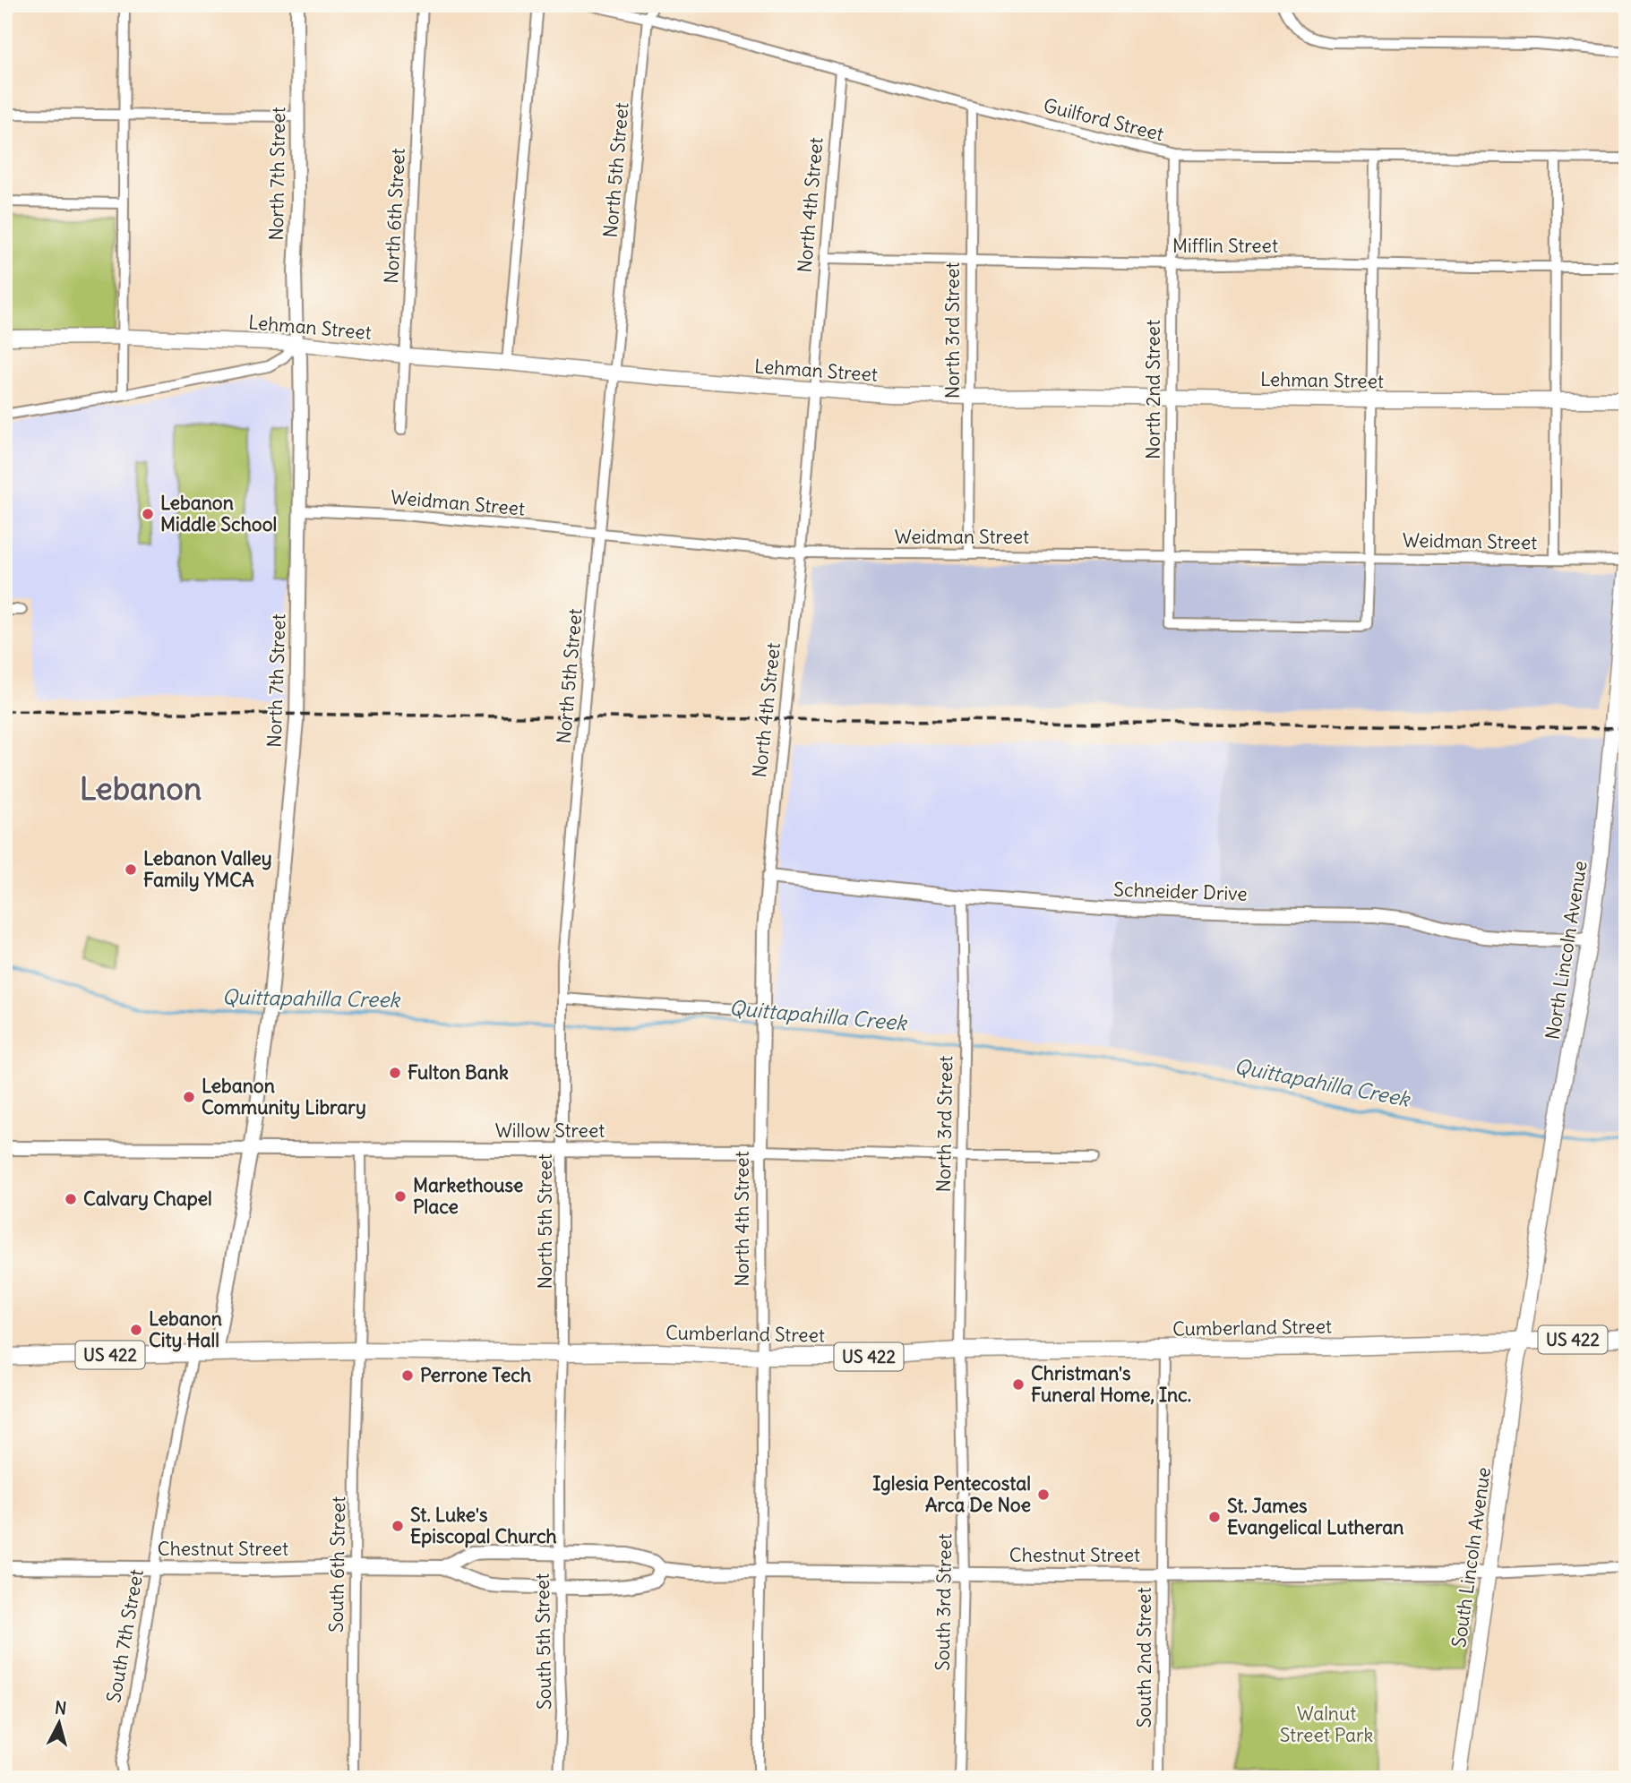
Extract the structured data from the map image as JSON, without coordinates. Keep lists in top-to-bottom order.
{
  "streets": {
    "highway": ["Cumberland Street", "US 422"],
    "main road": ["Lehman Street", "North Lincoln Avenue", "South Lincoln Avenue"],
    "street": [
      "Guilford Street",
      "North 5th Street",
      "North 7th Street",
      "North 4th Street",
      "North 6th Street",
      "Mifflin Street",
      "North 3rd Street",
      "North 2nd Street",
      "Weidman Street",
      "Schneider Drive",
      "Willow Street",
      "Chestnut Street",
      "South 6th Street",
      "South 3rd Street",
      "South 7th Street",
      "South 5th Street",
      "South 2nd Street"
    ]
  },
  "crossings": [
    ["Guilford Street", "North 5th Street"],
    ["Guilford Street", "North 4th Street"],
    ["Guilford Street", "North 3rd Street"],
    ["Guilford Street", "North 2nd Street"],
    ["North 5th Street", "Lehman Street"],
    ["North 5th Street", "Weidman Street"],
    ["North 5th Street", "Willow Street"],
    ["North 5th Street", "Cumberland Street"],
    ["North 5th Street", "South 5th Street"],
    ["North 7th Street", "Lehman Street"],
    ["North 7th Street", "Weidman Street"],
    ["North 7th Street", "Willow Street"],
    ["North 7th Street", "Cumberland Street"],
    ["North 4th Street", "Mifflin Street"],
    ["North 4th Street", "Lehman Street"],
    ["North 4th Street", "Weidman Street"],
    ["North 4th Street", "Schneider Drive"],
    ["North 4th Street", "Willow Street"],
    ["North 4th Street", "Cumberland Street"],
    ["North 4th Street", "Chestnut Street"],
    ["North 6th Street", "Lehman Street"],
    ["Mifflin Street", "North 3rd Street"],
    ["Mifflin Street", "North 2nd Street"],
    ["Lehman Street", "North 3rd Street"],
    ["Lehman Street", "North 2nd Street"],
    ["North 3rd Street", "Weidman Street"],
    ["North 3rd Street", "Schneider Drive"],
    ["North 3rd Street", "Willow Street"],
    ["North 3rd Street", "Cumberland Street"],
    ["North 3rd Street", "South 3rd Street"],
    ["North 2nd Street", "Weidman Street"],
    ["Weidman Street", "North Lincoln Avenue"],
    ["Schneider Drive", "North Lincoln Avenue"],
    ["North Lincoln Avenue", "Cumberland Street"],
    ["North Lincoln Avenue", "US 422"],
    ["North Lincoln Avenue", "South Lincoln Avenue"],
    ["Cumberland Street", "US 422"],
    ["Cumberland Street", "South Lincoln Avenue"],
    ["Cumberland Street", "South 6th Street"],
    ["Cumberland Street", "South 3rd Street"],
    ["Cumberland Street", "South 7th Street"],
    ["Cumberland Street", "South 5th Street"],
    ["Cumberland Street", "South 2nd Street"],
    ["US 422", "South Lincoln Avenue"],
    ["Chestnut Street", "South Lincoln Avenue"],
    ["Chestnut Street", "South 6th Street"],
    ["Chestnut Street", "South 3rd Street"],
    ["Chestnut Street", "South 7th Street"],
    ["Chestnut Street", "South 5th Street"],
    ["Chestnut Street", "South 2nd Street"]
  ],
  "districts": ["Lebanon"],
  "water": ["Quittapahilla Creek"],
  "parks": ["Walnut Street Park"],
  "places": [
    "Lebanon Middle School",
    "Lebanon Valley Family YMCA",
    "Fulton Bank",
    "Lebanon Community Library",
    "Markethouse Place",
    "Calvary Chapel",
    "Lebanon City Hall",
    "Perrone Tech",
    "Christman's Funeral Home, Inc.",
    "Iglesia Pentecostal Arca De Noe",
    "St. James Evangelical Lutheran",
    "St. Luke's Episcopal Church"
  ],
  "north": "top"
}
